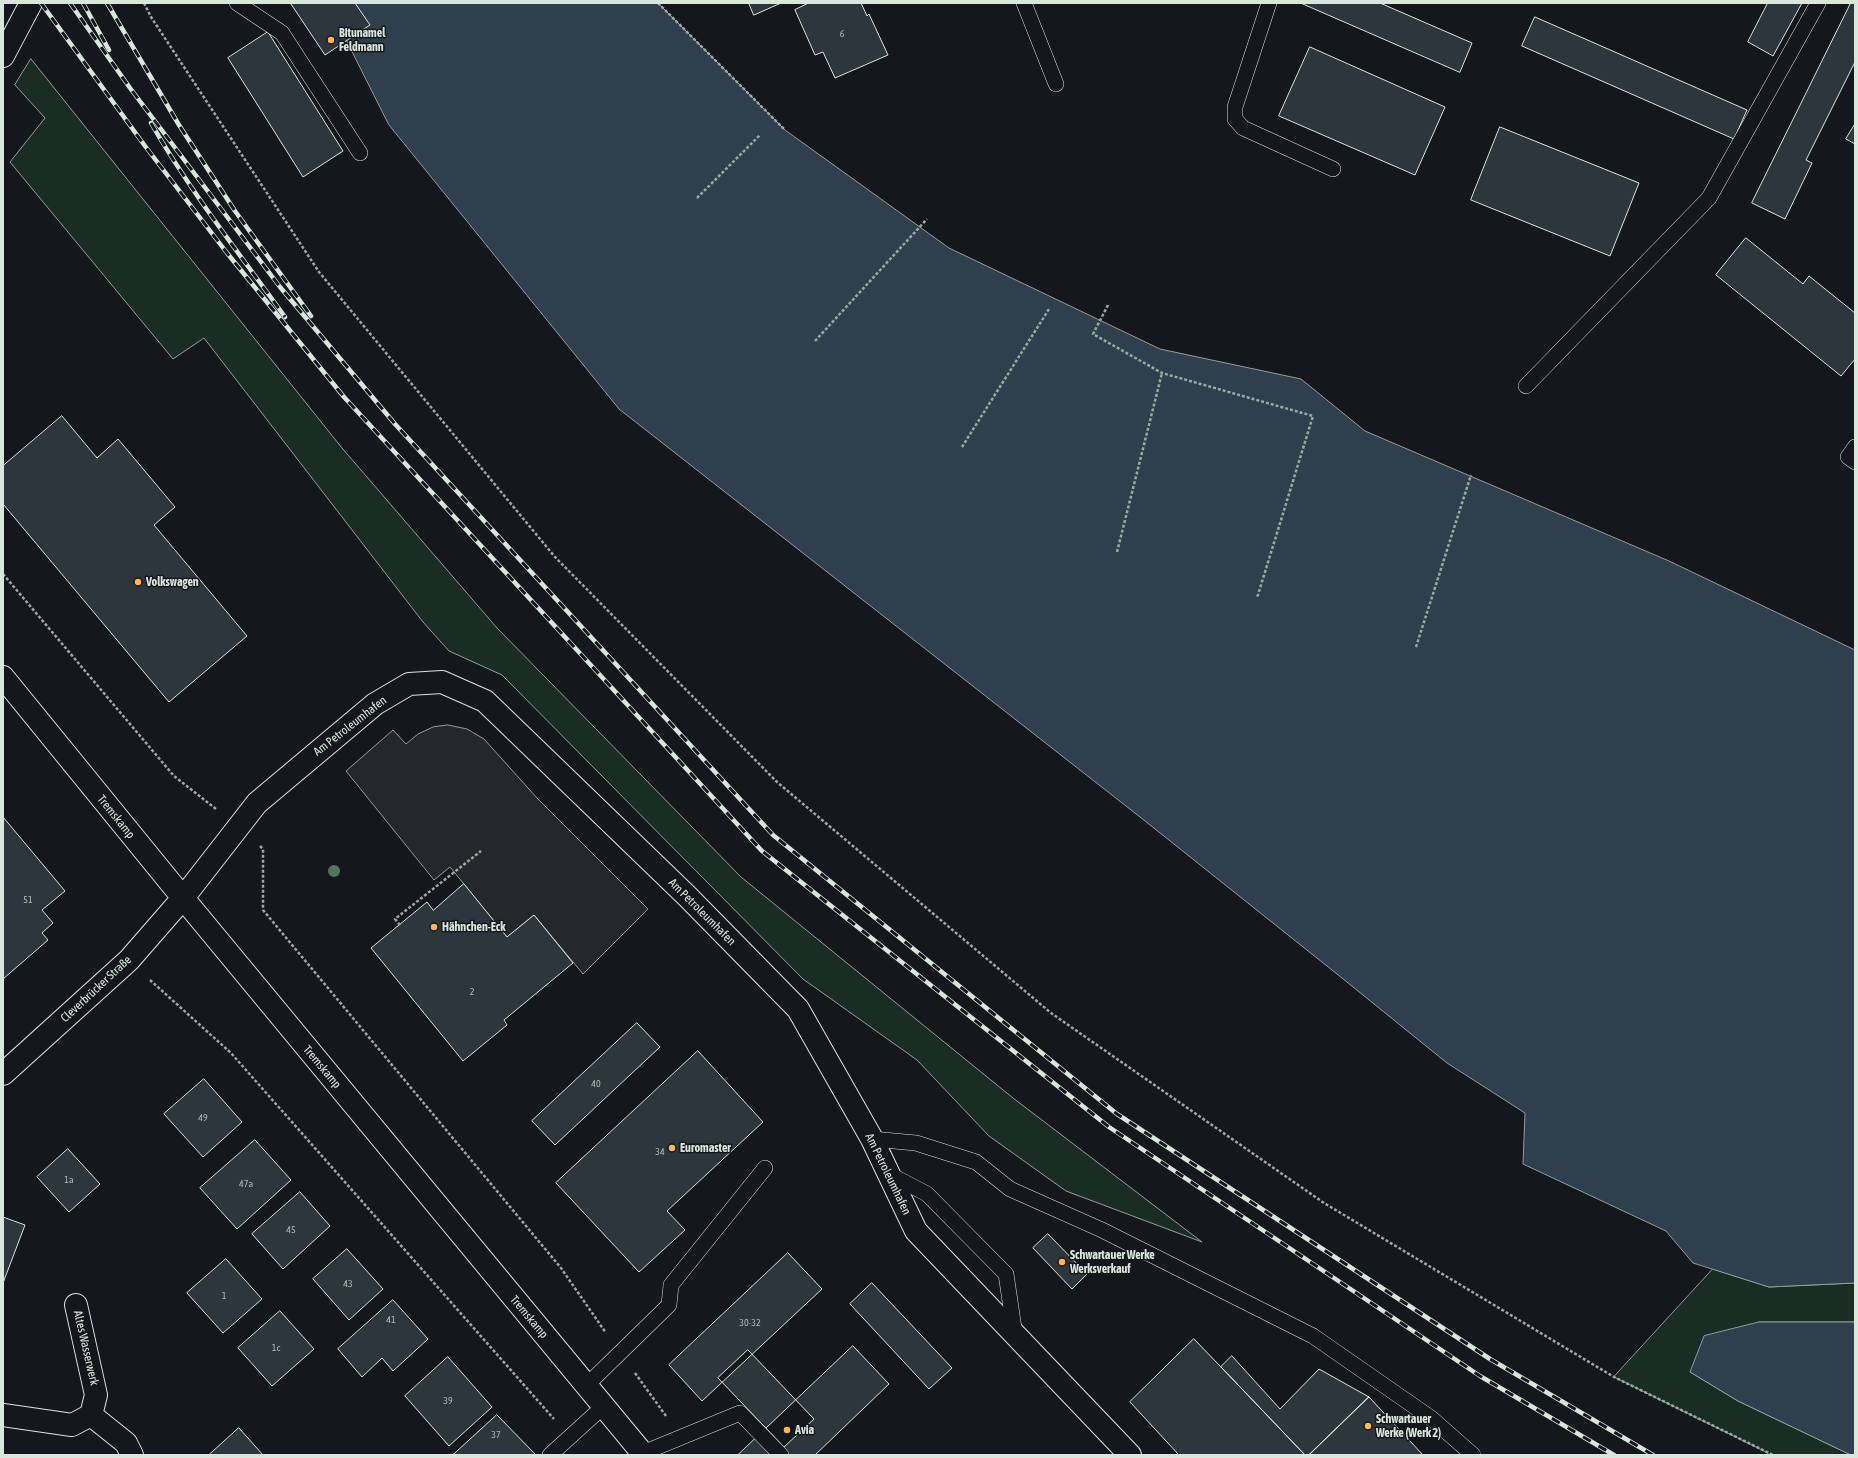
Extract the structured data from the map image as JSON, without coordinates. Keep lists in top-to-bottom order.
{
  "streets": {
    "street": [
      "Am Petroleumhafen",
      "Tremskamp",
      "Cleverbrücker Straße",
      "Altes Wasserwerk"
    ]
  },
  "crossings": [
    ["Am Petroleumhafen", "Tremskamp"],
    ["Am Petroleumhafen", "Cleverbrücker Straße"],
    ["Tremskamp", "Cleverbrücker Straße"]
  ],
  "places": [
    "Bitunamel Feldmann",
    "Volkswagen",
    "Hähnchen-Eck",
    "Euromaster",
    "Schwartauer Werke Werksverkauf",
    "Schwartauer Werke (Werk 2)",
    "Avia"
  ],
  "house_numbers": [
    "6",
    "51",
    "2",
    "40",
    "49",
    "34",
    "1a",
    "47a",
    "45",
    "43",
    "1",
    "41",
    "30-32",
    "1c",
    "39",
    "37"
  ]
}
